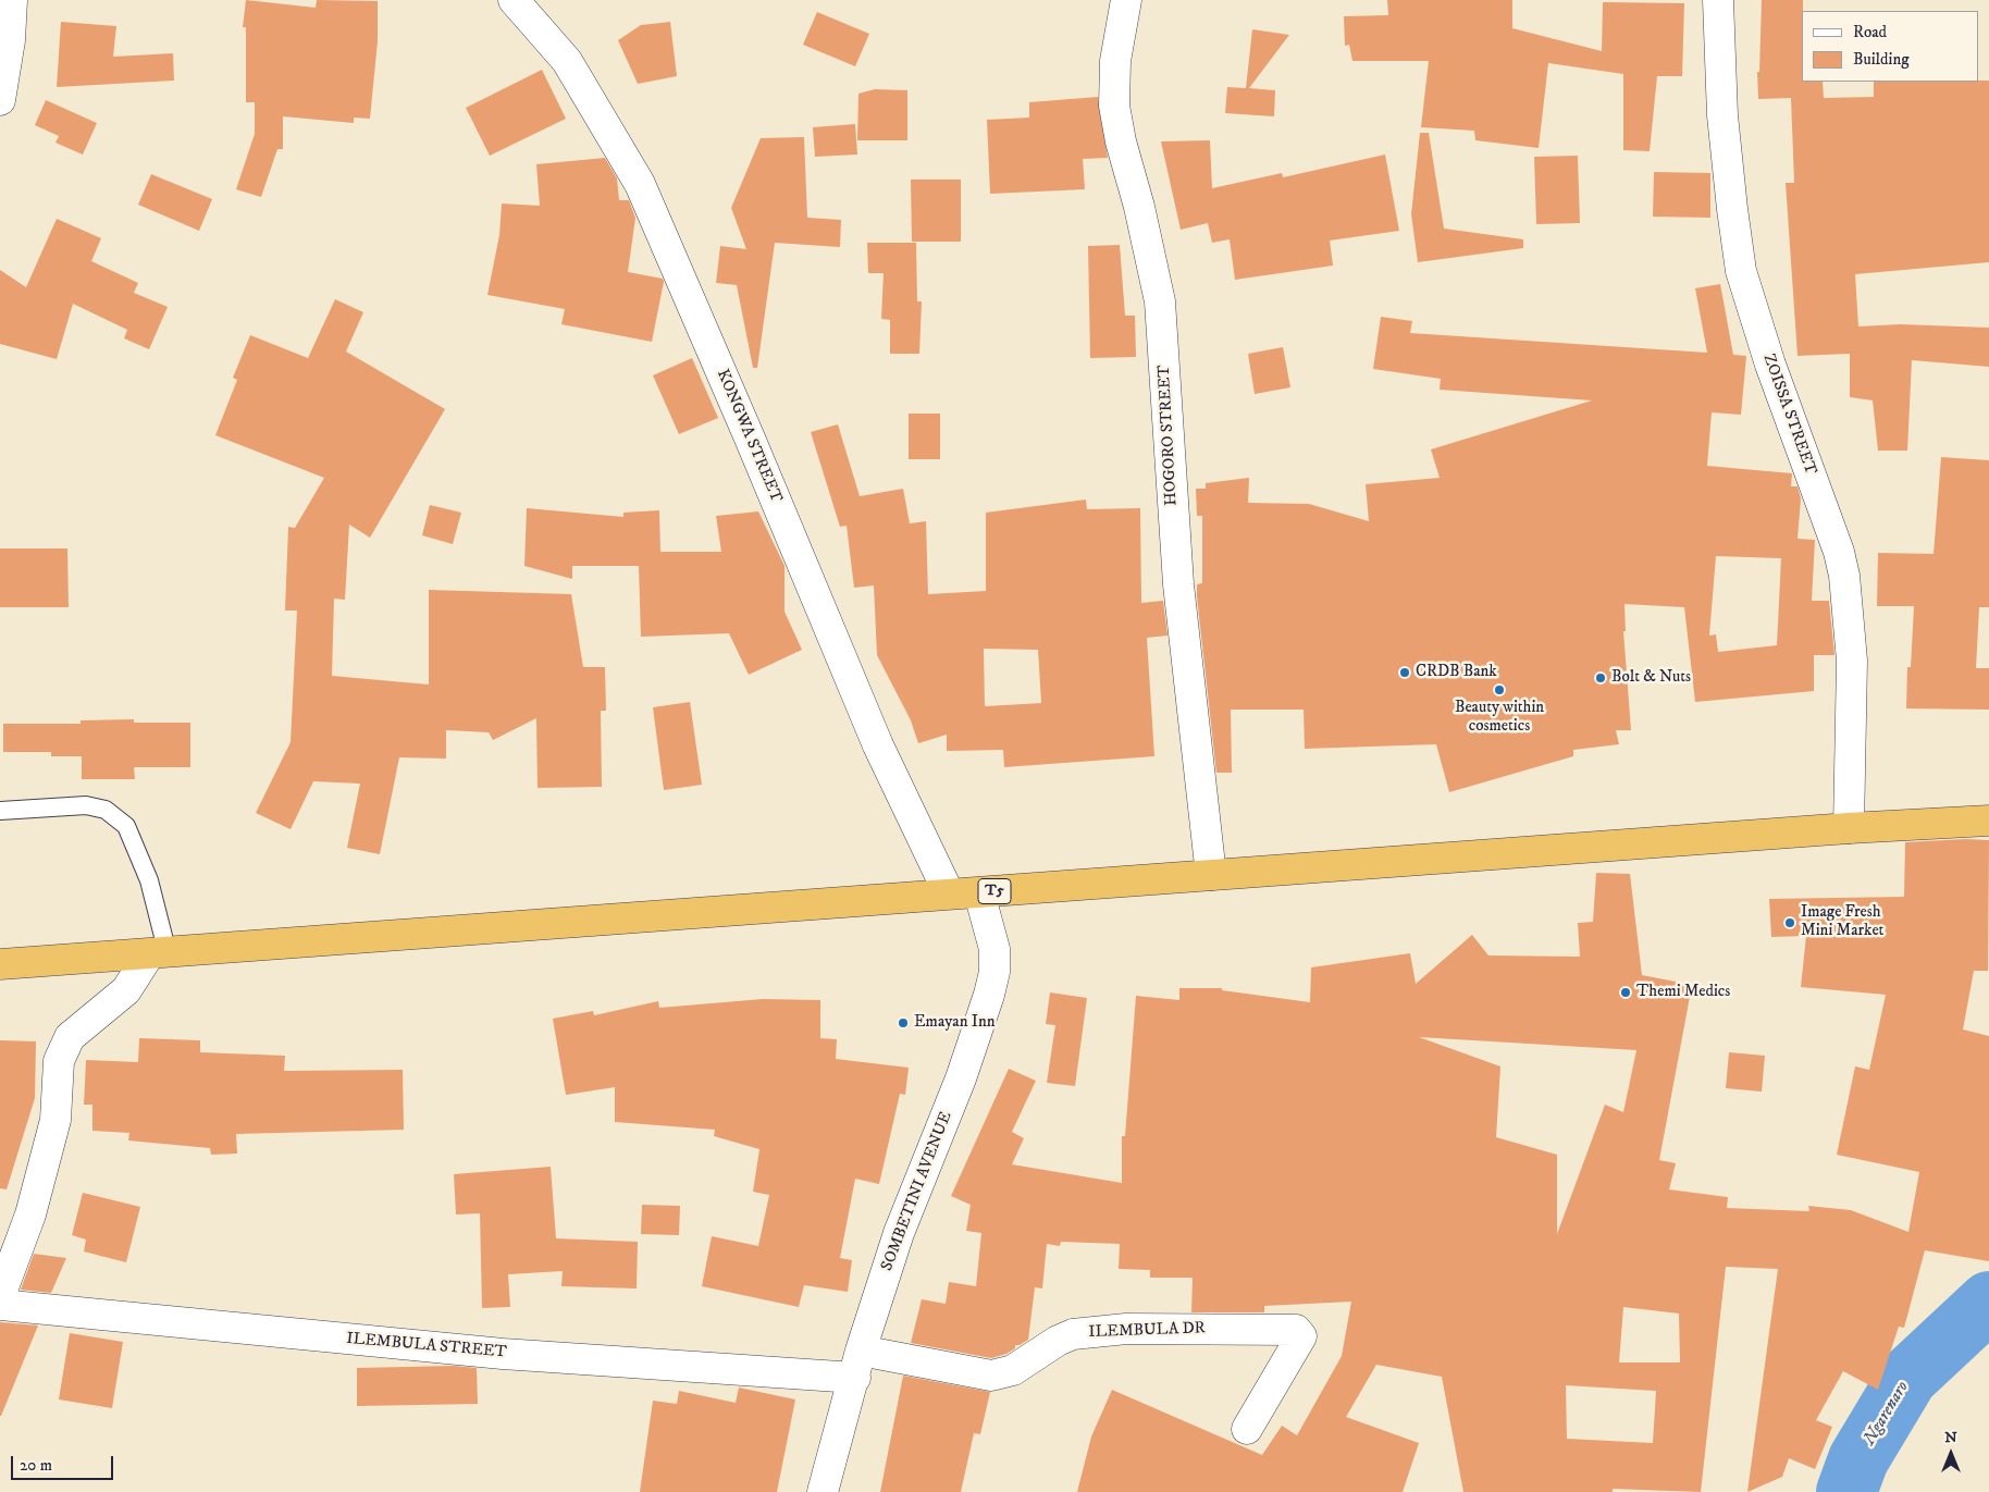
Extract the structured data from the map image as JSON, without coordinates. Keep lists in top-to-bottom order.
{
  "streets": {
    "highway": ["T5"],
    "street": [
      "ZOISSA STREET",
      "HOGORO STREET",
      "KONGWA STREET",
      "SOMBETINI AVENUE",
      "ILEMBULA DR",
      "ILEMBULA STREET"
    ]
  },
  "crossings": [
    ["ZOISSA STREET", "T5"],
    ["HOGORO STREET", "T5"],
    ["KONGWA STREET", "T5"],
    ["T5", "SOMBETINI AVENUE"],
    ["SOMBETINI AVENUE", "ILEMBULA DR"],
    ["SOMBETINI AVENUE", "ILEMBULA STREET"],
    ["ILEMBULA DR", "ILEMBULA STREET"]
  ],
  "water": ["Ngarenaro"],
  "places": [
    "CRDB Bank",
    "Bolt & Nuts",
    "Beauty within cosmetics",
    "Image Fresh Mini Market",
    "Themi Medics",
    "Emayan Inn"
  ],
  "legend": ["Road", "Building"],
  "scale_bar": "20 m",
  "north": "top"
}
